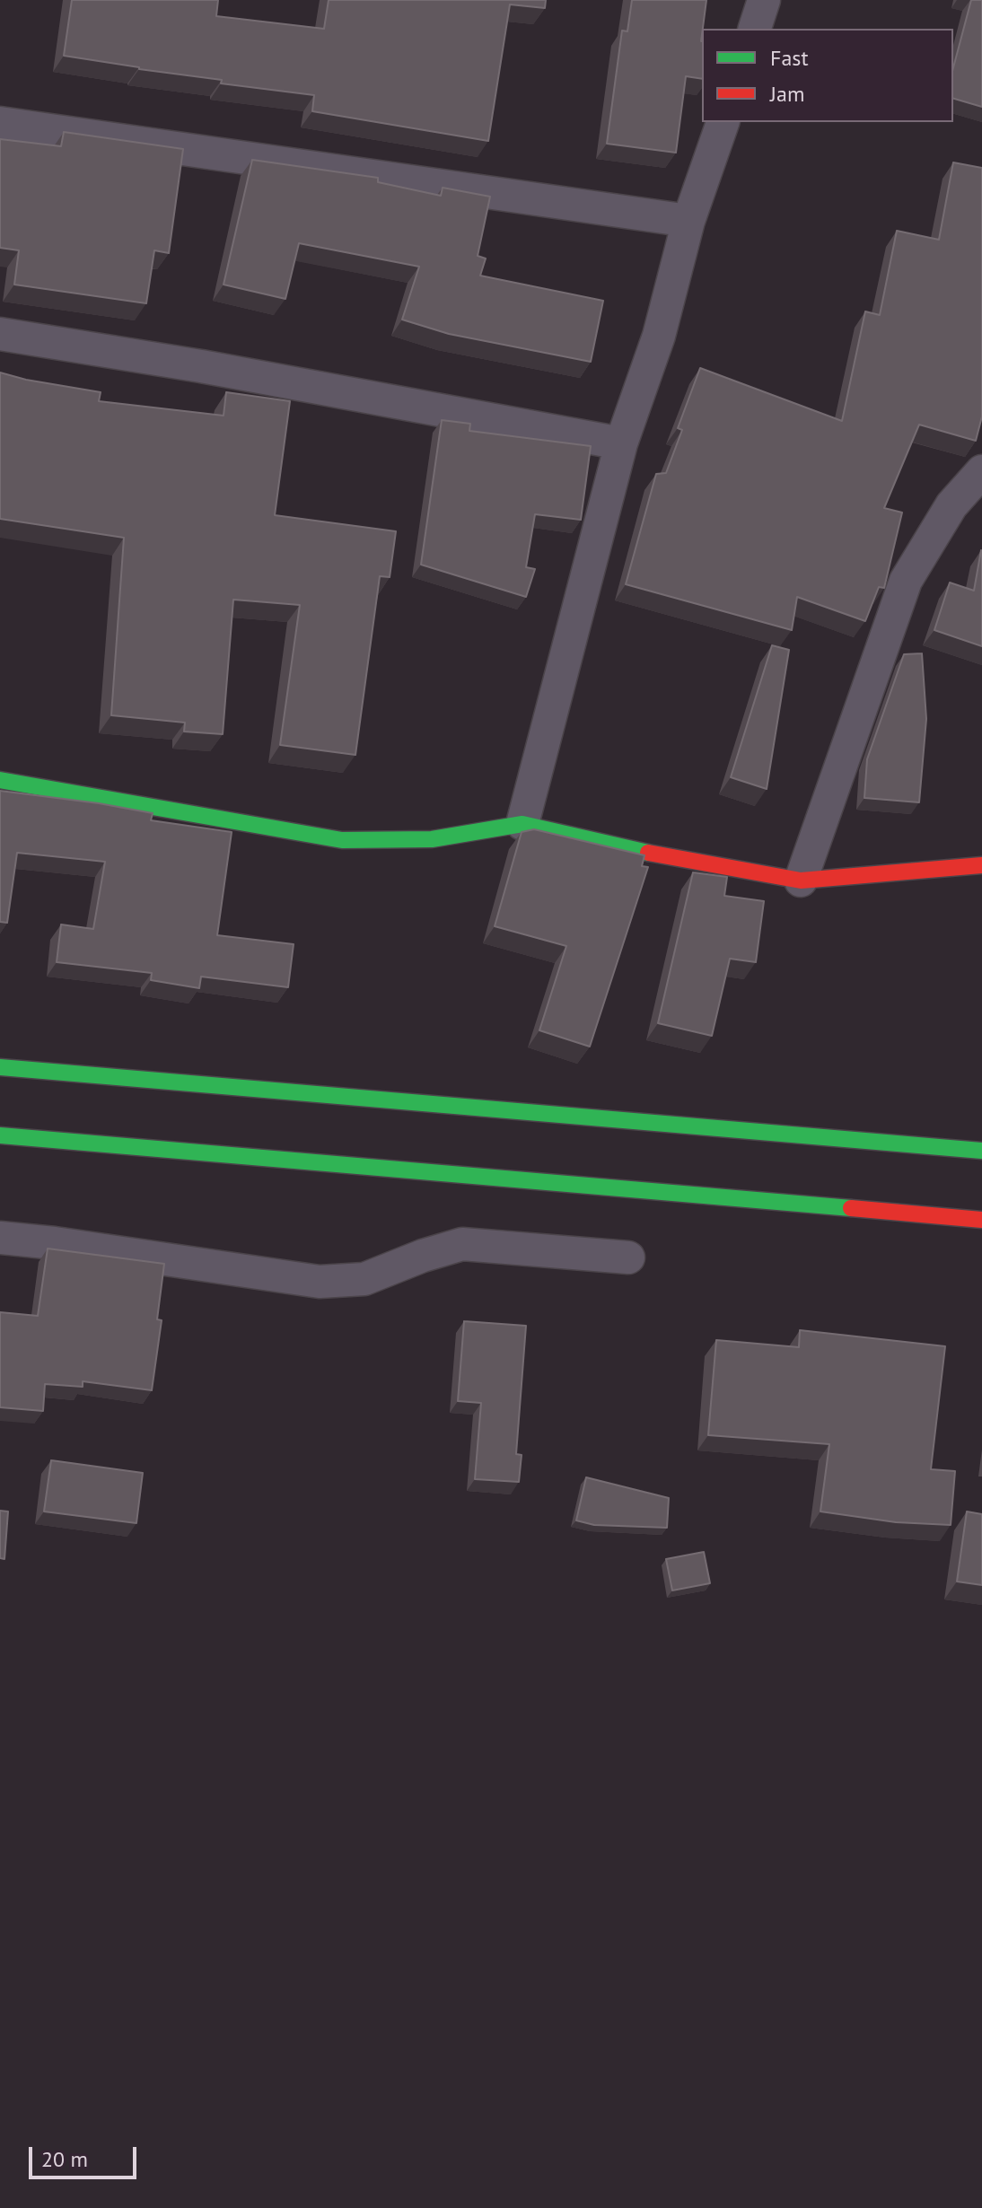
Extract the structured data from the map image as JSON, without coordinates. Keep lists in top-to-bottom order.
{
  "legend": ["Fast", "Jam"],
  "scale_bar": "20 m"
}
